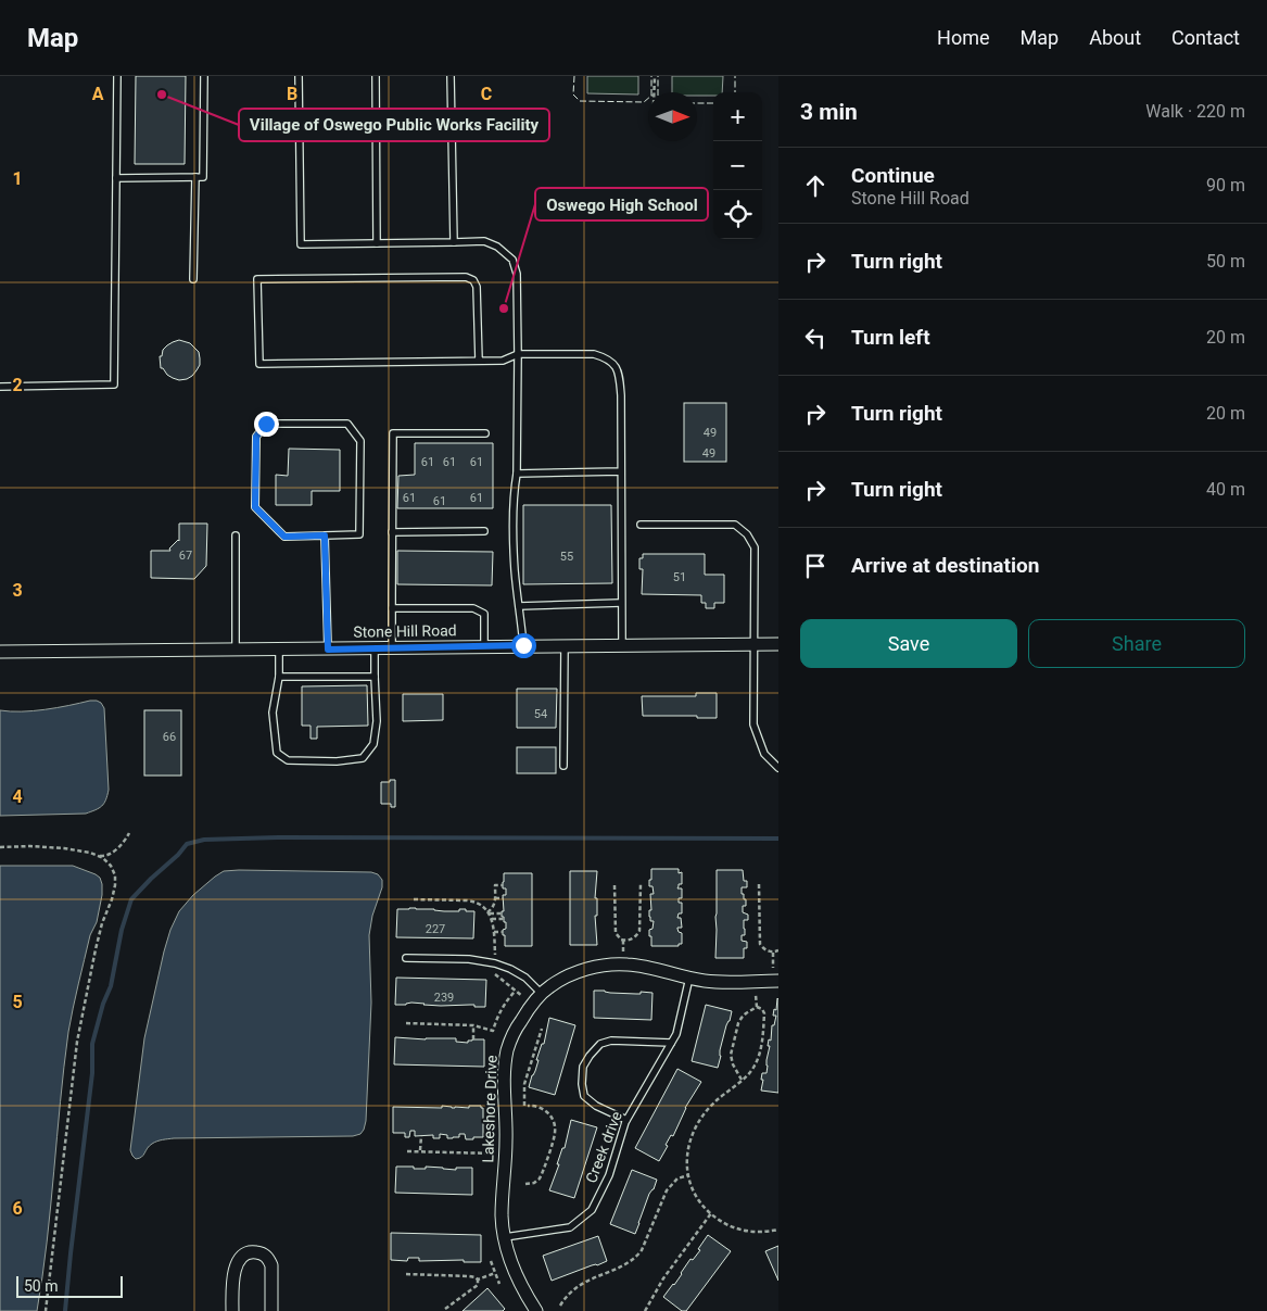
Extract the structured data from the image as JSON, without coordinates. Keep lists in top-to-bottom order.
{
  "streets": {
    "street": ["Stone Hill Road", "Lakeshore Drive"],
    "lane": ["Creek drive"]
  },
  "crossings": [
    ["Lakeshore Drive", "Creek drive"]
  ],
  "places": ["Village of Oswego Public Works Facility", "Oswego High School"],
  "house_numbers": [
    "49",
    "49",
    "61",
    "61",
    "61",
    "61",
    "61",
    "61",
    "67",
    "55",
    "51",
    "54",
    "66",
    "227",
    "239"
  ],
  "scale_bar": "50 m",
  "north": "right",
  "page": {
    "header": "Map",
    "nav": [
      "Home",
      "Map",
      "About",
      "Contact"
    ],
    "heading": ["3 min", "Walk · 220 m"],
    "map_buttons": ["+", "−"],
    "list": [
      ["Continue", "Stone Hill Road", "90 m"],
      ["Turn right", "50 m"],
      ["Turn left", "20 m"],
      ["Turn right", "20 m"],
      ["Turn right", "40 m"],
      "Arrive at destination"
    ],
    "buttons": ["Save", "Share"],
    "scale": "50 m"
  },
  "grid": {
    "columns": ["A", "B", "C"],
    "rows": [
      "1",
      "2",
      "3",
      "4",
      "5",
      "6"
    ]
  }
}
